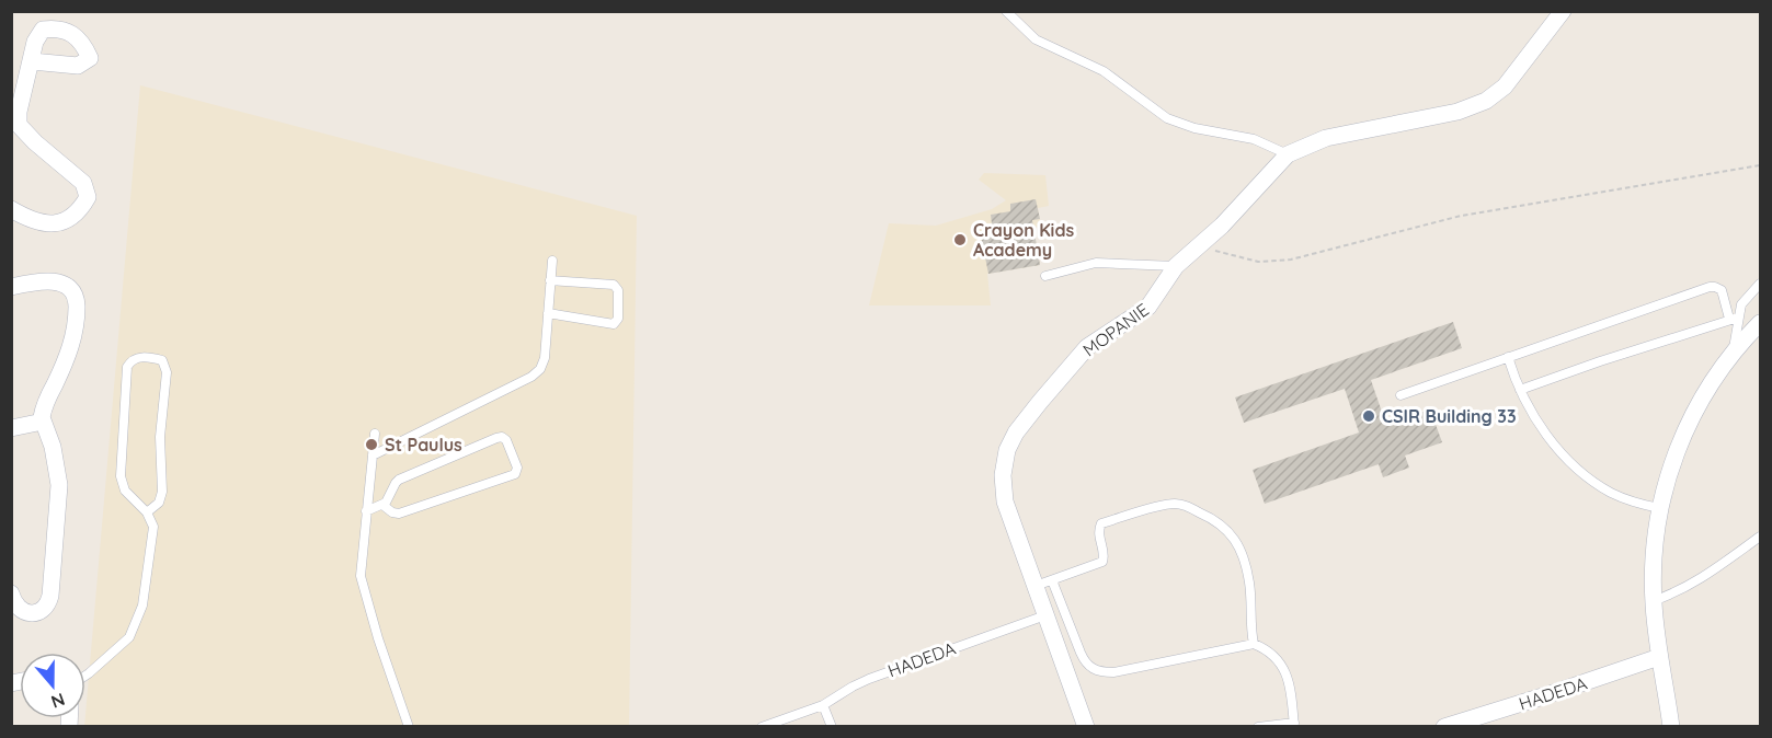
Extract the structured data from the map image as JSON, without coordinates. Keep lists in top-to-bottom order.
{
  "streets": {
    "street": ["MOPANIE", "HADEDA"]
  },
  "crossings": [
    ["MOPANIE", "HADEDA"]
  ],
  "places": ["Crayon Kids Academy", "CSIR Building 33", "St Paulus"],
  "north": "bottom"
}
